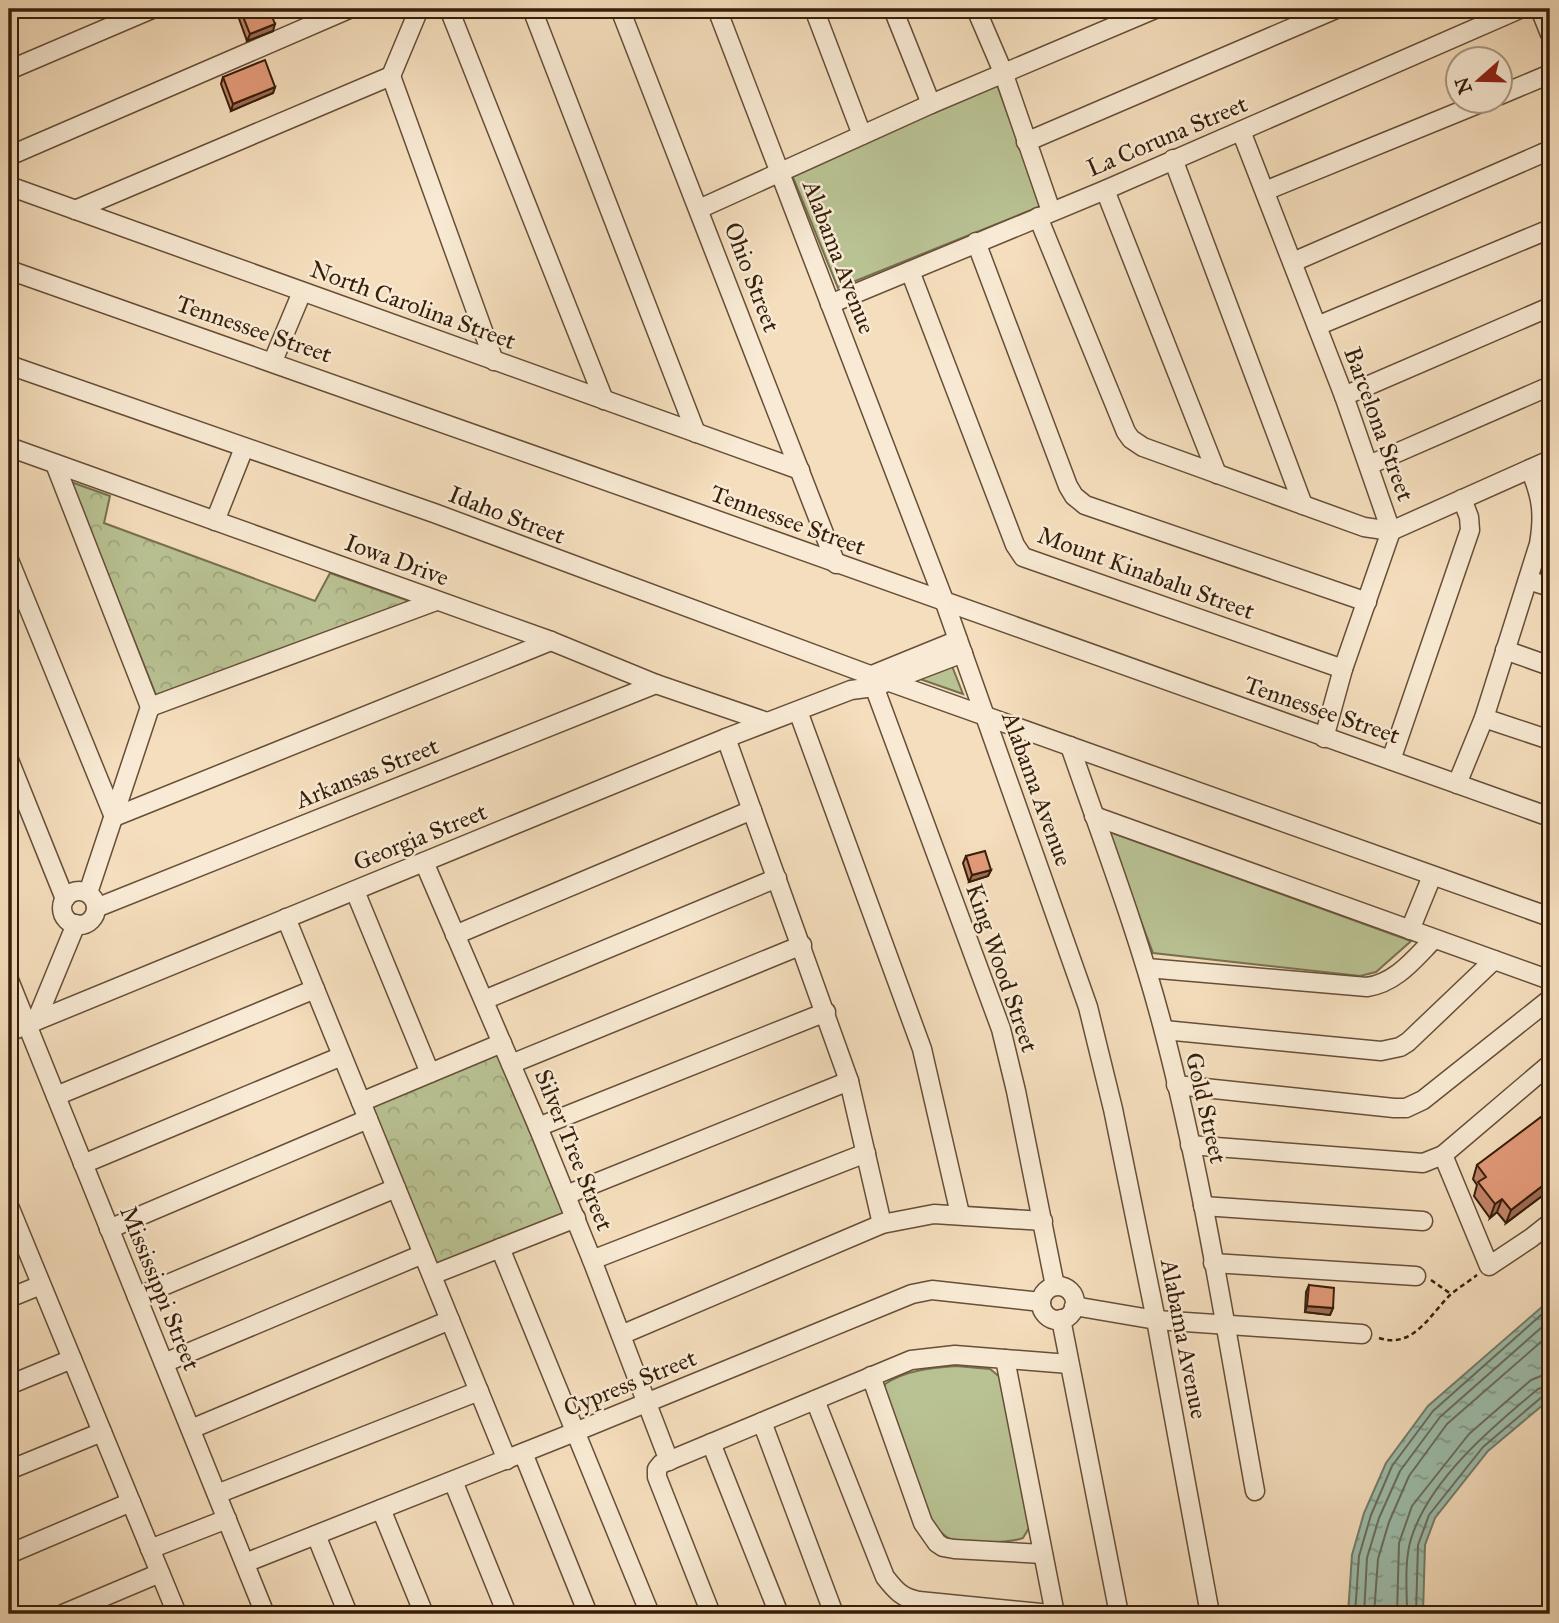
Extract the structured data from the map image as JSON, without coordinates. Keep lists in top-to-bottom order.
{
  "streets": {
    "street": [
      "La Coruna Street",
      "Alabama Avenue",
      "Ohio Street",
      "North Carolina Street",
      "Tennessee Street",
      "Barcelona Street",
      "Idaho Street",
      "Iowa Drive",
      "Mount Kinabalu Street",
      "Arkansas Street",
      "Georgia Street",
      "King Wood Street",
      "Gold Street",
      "Silver Tree Street",
      "Mississippi Street",
      "Cypress Street"
    ]
  },
  "crossings": [
    ["La Coruna Street", "Alabama Avenue"],
    ["La Coruna Street", "Barcelona Street"],
    ["La Coruna Street", "Mount Kinabalu Street"],
    ["Alabama Avenue", "Tennessee Street"],
    ["Alabama Avenue", "Idaho Street"],
    ["Alabama Avenue", "Georgia Street"],
    ["Ohio Street", "North Carolina Street"],
    ["Ohio Street", "Tennessee Street"],
    ["Tennessee Street", "Barcelona Street"],
    ["Barcelona Street", "Mount Kinabalu Street"],
    ["Idaho Street", "Georgia Street"],
    ["Idaho Street", "King Wood Street"],
    ["Idaho Street", "Gold Street"],
    ["Iowa Drive", "Arkansas Street"],
    ["Iowa Drive", "Georgia Street"],
    ["Georgia Street", "King Wood Street"],
    ["Georgia Street", "Silver Tree Street"],
    ["Georgia Street", "Mississippi Street"],
    ["King Wood Street", "Cypress Street"],
    ["Silver Tree Street", "Cypress Street"],
    ["Mississippi Street", "Cypress Street"]
  ],
  "north": "left"
}
